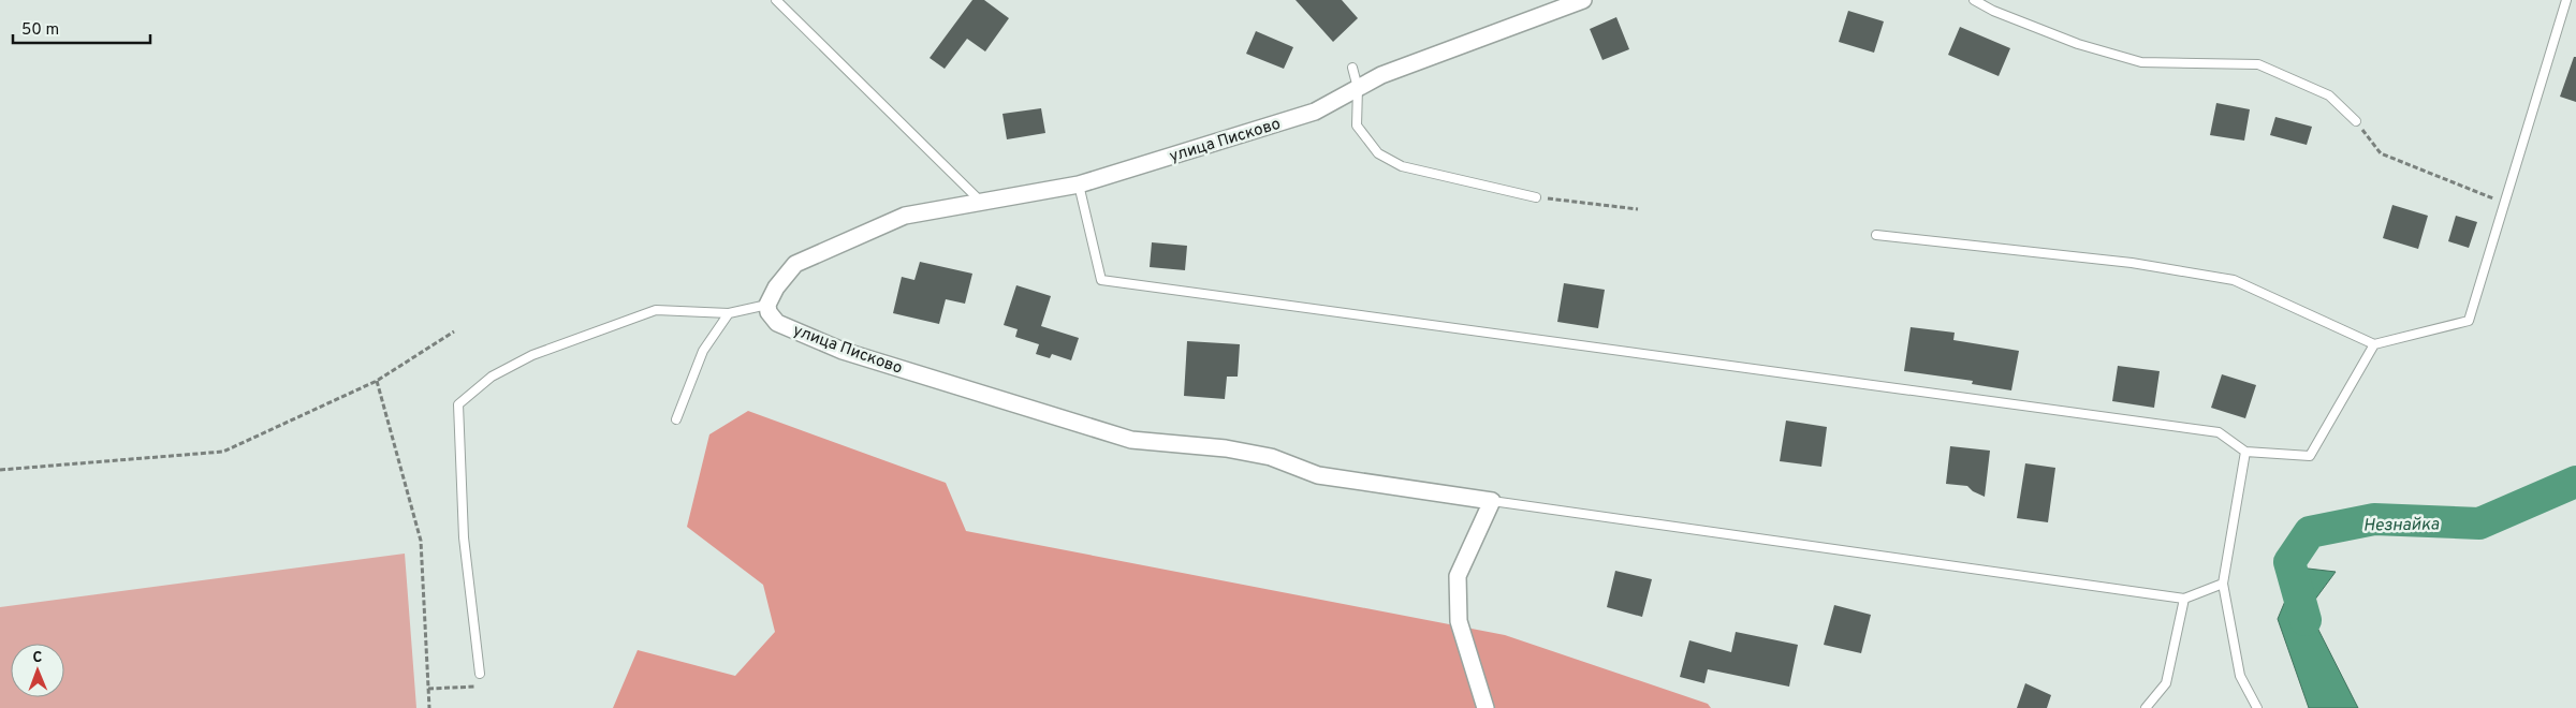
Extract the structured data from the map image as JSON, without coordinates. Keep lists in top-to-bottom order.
{
  "streets": {
    "street": ["улица Писково"]
  },
  "water": ["Незнайка"],
  "scale_bar": "50 m",
  "north": "top"
}
